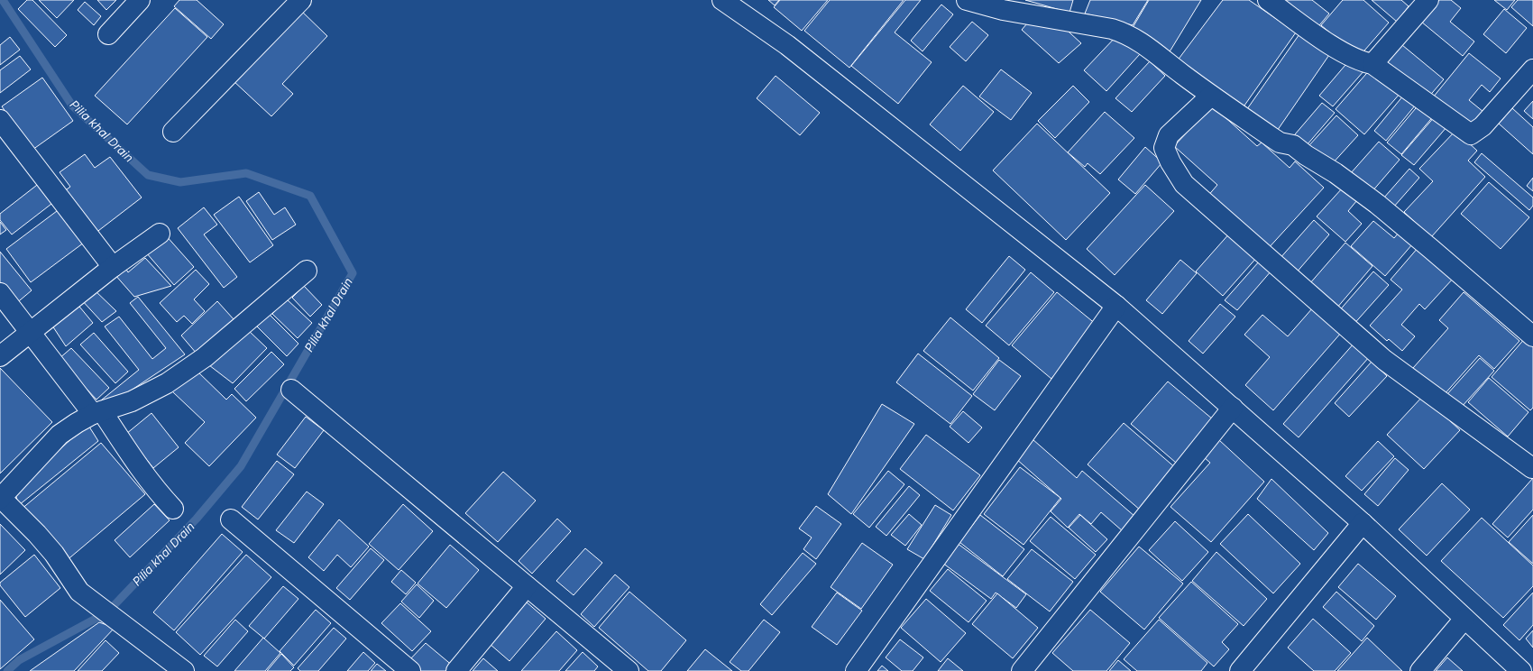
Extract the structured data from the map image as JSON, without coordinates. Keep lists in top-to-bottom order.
{
  "water": ["Pilia khal Drain"]
}
